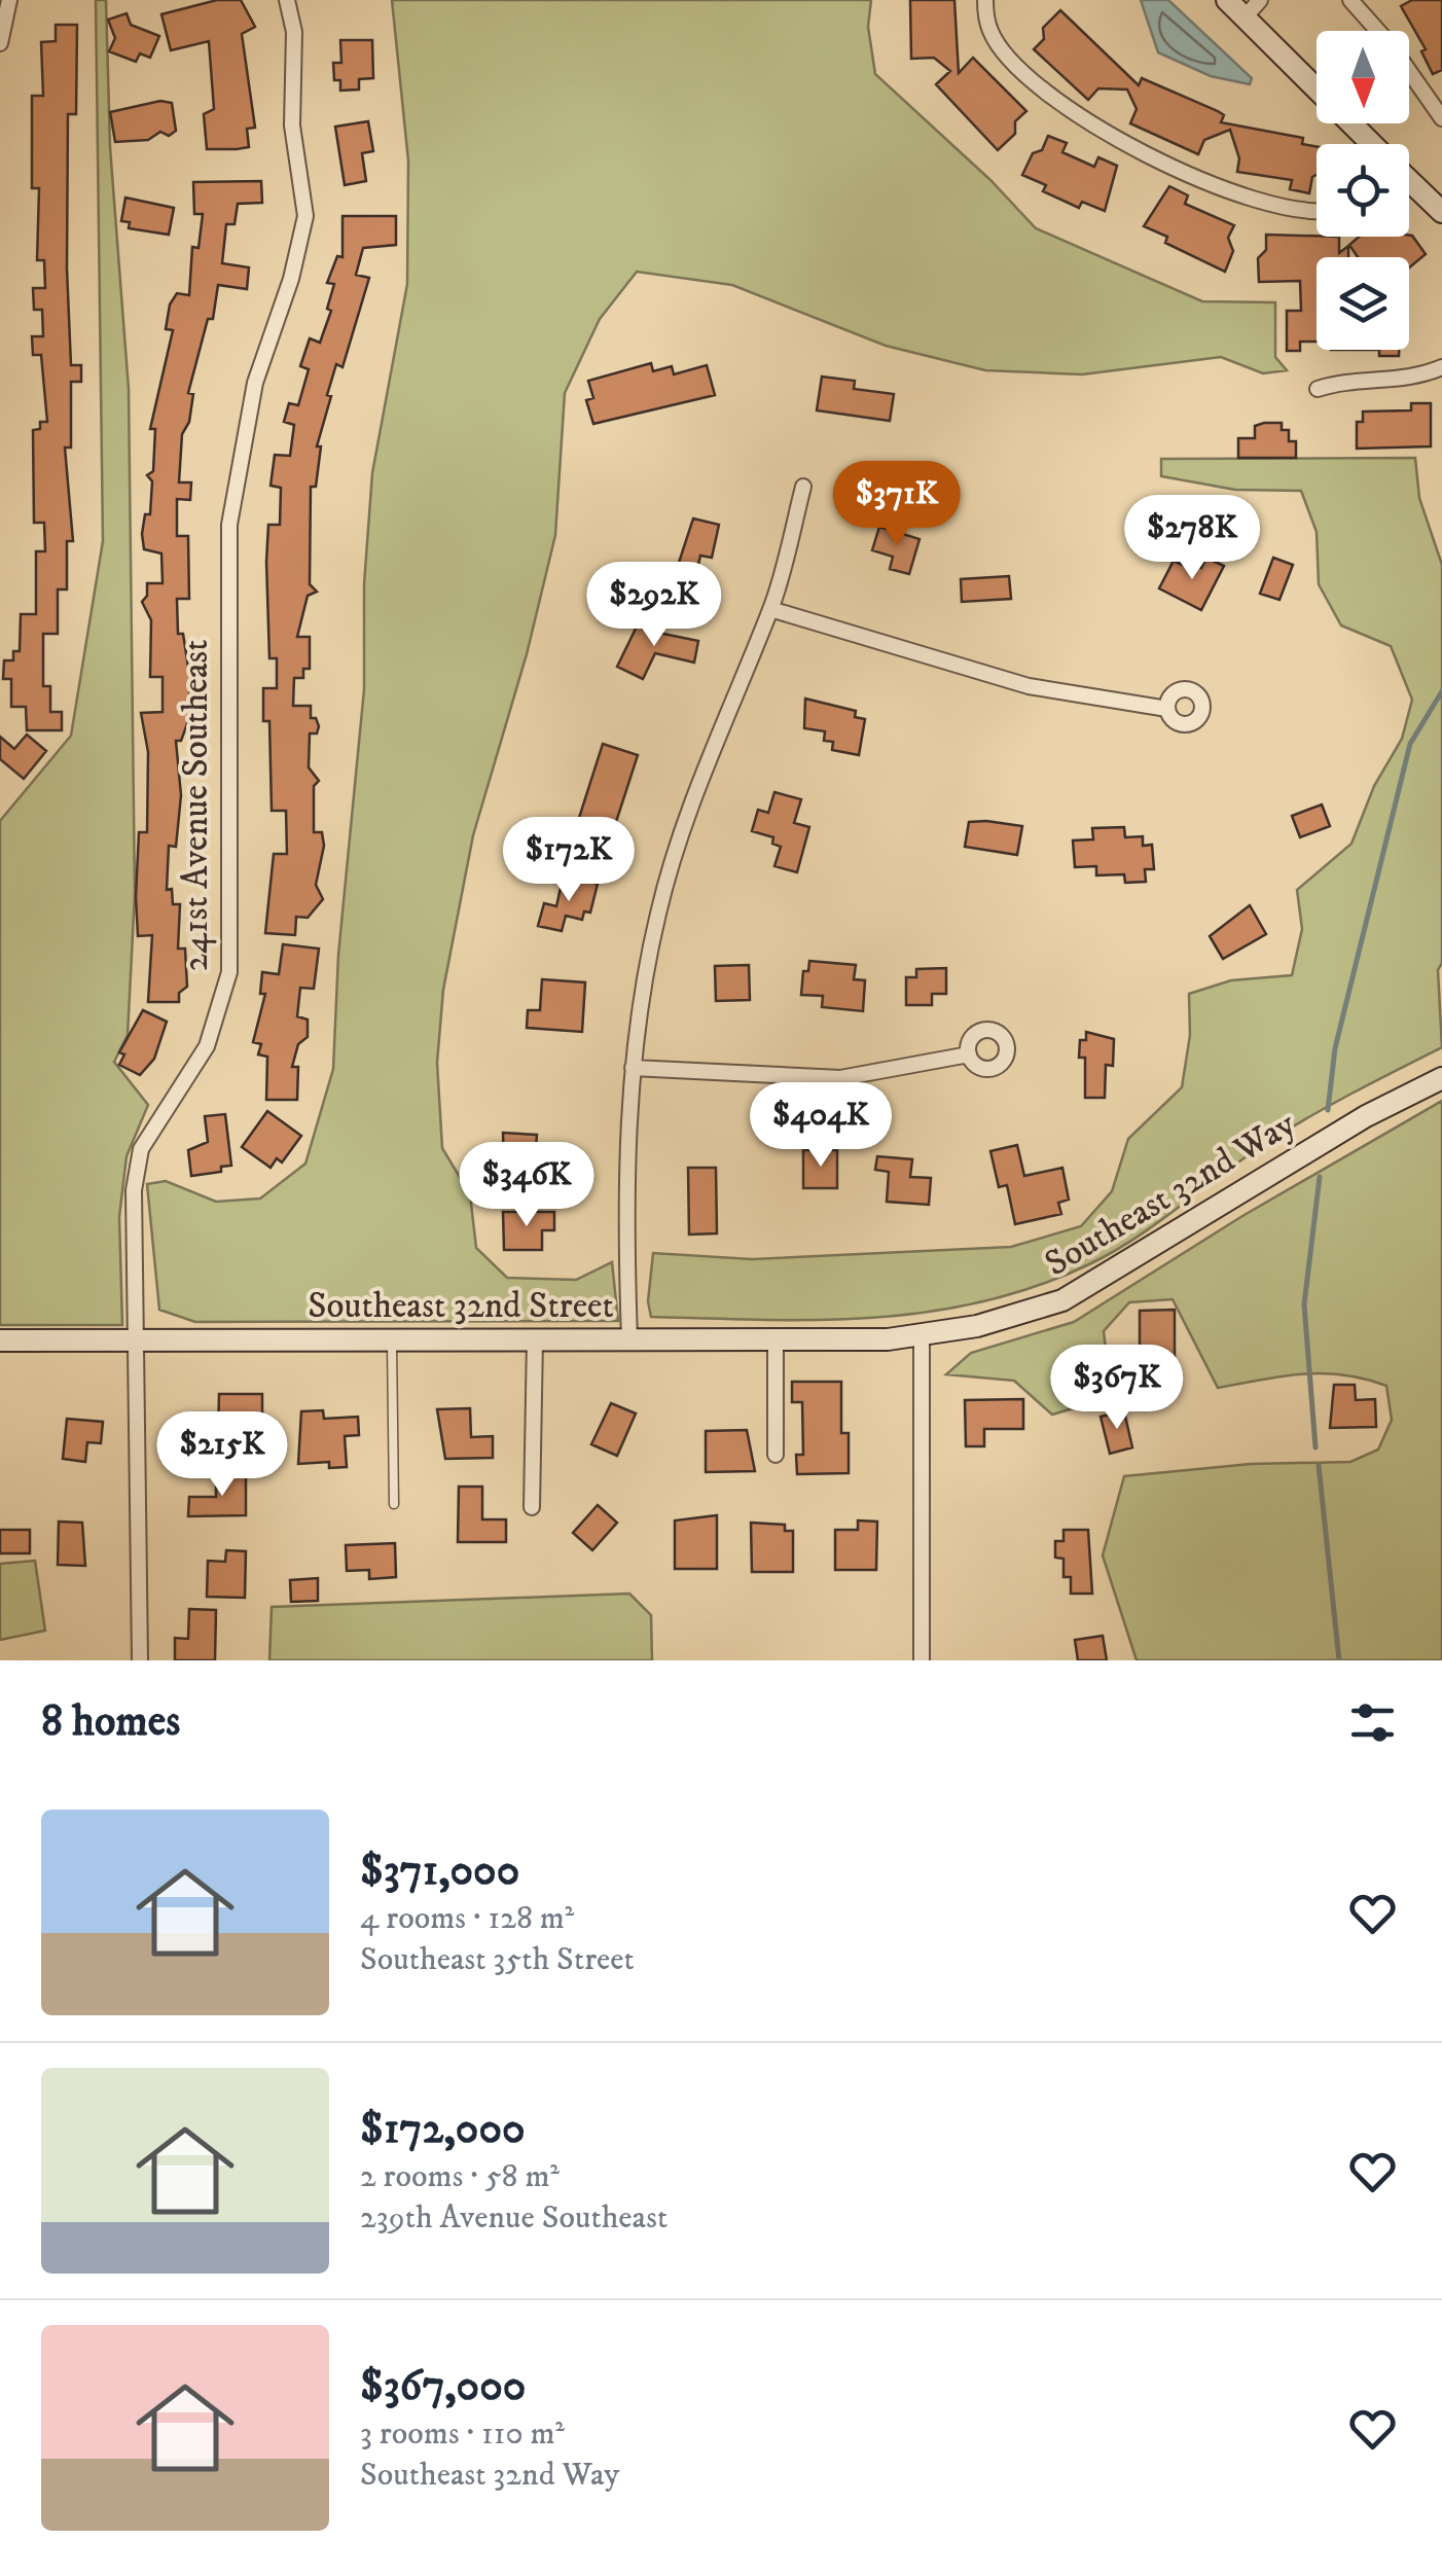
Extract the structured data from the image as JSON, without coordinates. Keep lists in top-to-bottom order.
{
  "streets": {
    "street": ["241st Avenue Southeast", "Southeast 32nd Way", "Southeast 32nd Street"]
  },
  "crossings": [
    ["241st Avenue Southeast", "Southeast 32nd Street"],
    ["Southeast 32nd Way", "Southeast 32nd Street"]
  ],
  "north": "bottom",
  "page": {
    "price": [
      "$371K",
      "$278K",
      "$292K",
      "$172K",
      "$404K",
      "$346K",
      "$367K",
      "$215K"
    ],
    "heading": "8 homes",
    "list": [
      {
        "name": "$371,000",
        "note": "4 rooms · 128 m² · Southeast 35th Street"
      },
      {
        "name": "$172,000",
        "note": "2 rooms · 58 m² · 239th Avenue Southeast"
      },
      {
        "name": "$367,000",
        "note": "3 rooms · 110 m² · Southeast 32nd Way"
      }
    ]
  }
}
